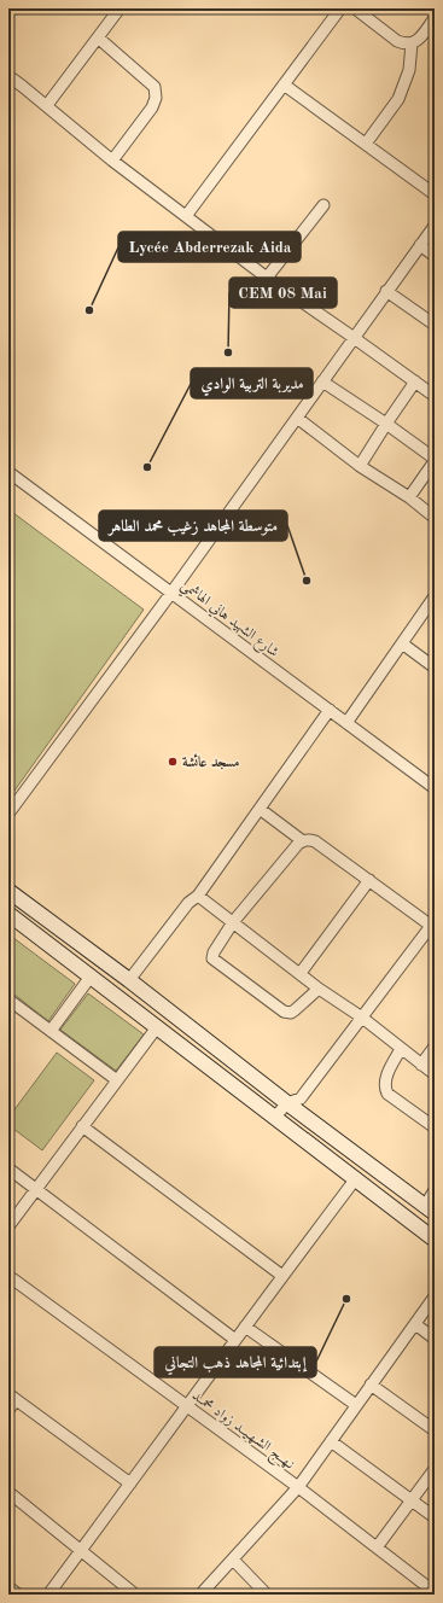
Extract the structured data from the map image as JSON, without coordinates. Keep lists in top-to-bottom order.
{
  "streets": {
    "street": ["شارع الشهيد هاني الهاشمي", "نـهــج الشـهـيــد زواد محمــد"]
  },
  "places": [
    "Lycée Abderrezak Aida",
    "CEM 08 Mai",
    "مديربة التربية الوادي",
    "متوسطة المجاهد زغيب محمد الطاهر",
    "مسجد عائشة",
    "إبتدائية المجاهد ذهب التجاني"
  ]
}
